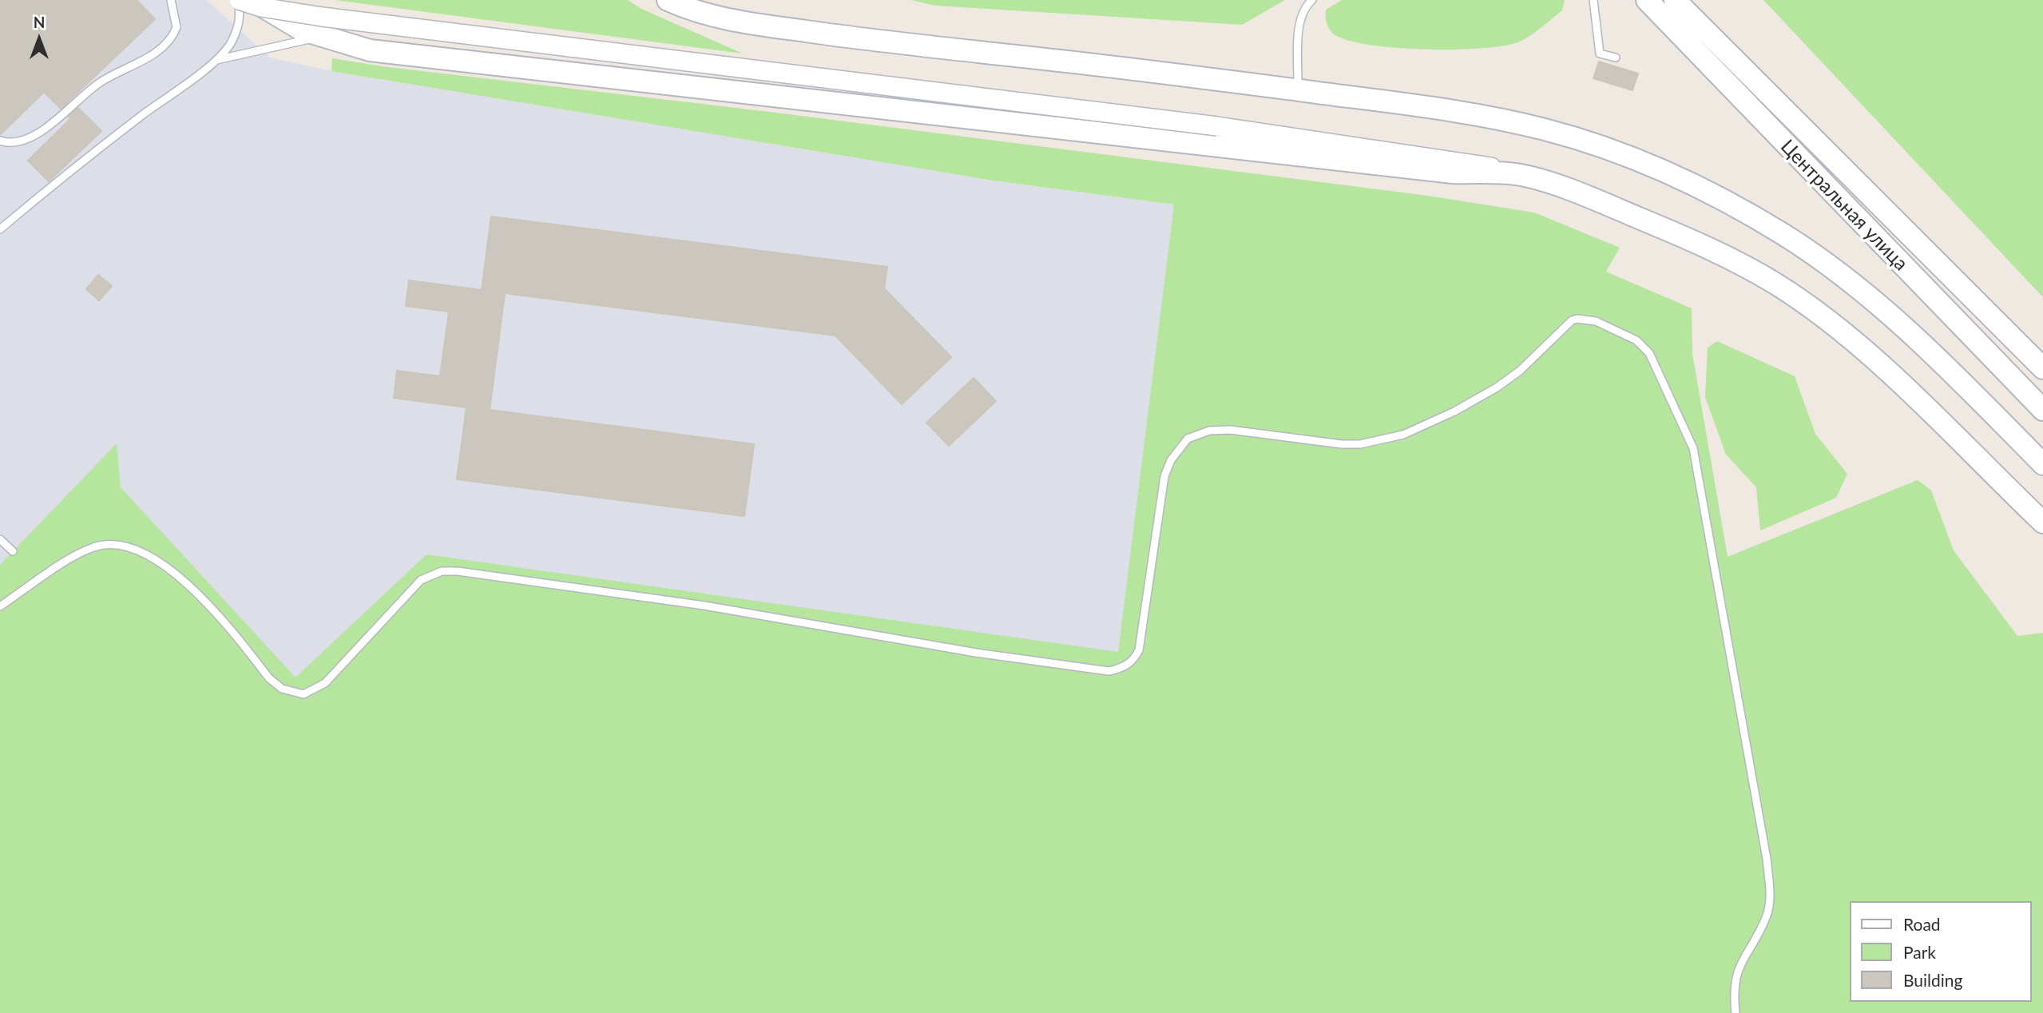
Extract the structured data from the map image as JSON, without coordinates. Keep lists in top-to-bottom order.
{
  "streets": {
    "main road": ["Центральная улица"]
  },
  "legend": ["Road", "Park", "Building"],
  "north": "top"
}
